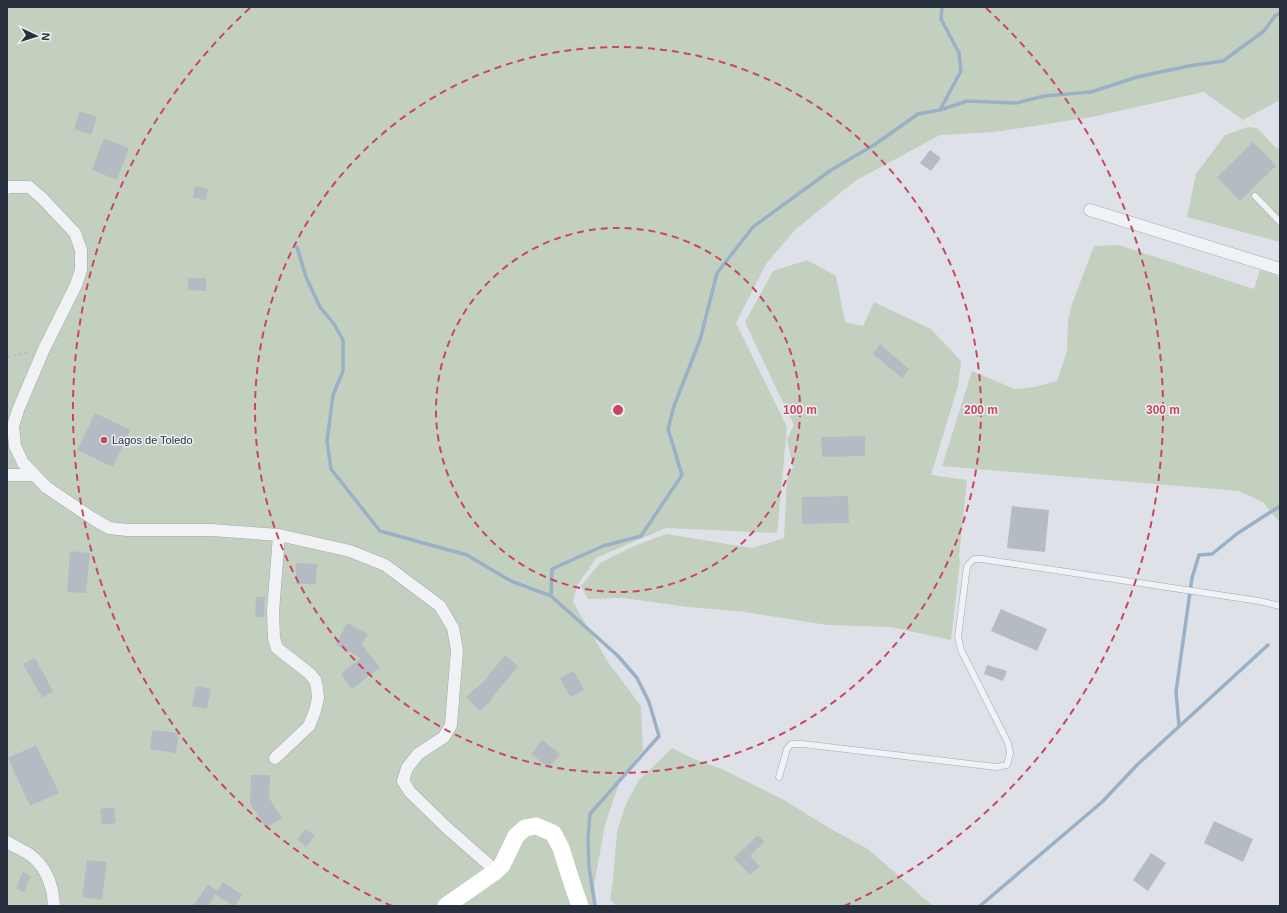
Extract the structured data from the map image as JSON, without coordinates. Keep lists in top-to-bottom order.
{
  "places": ["Lagos de Toledo"],
  "north": "right",
  "rings": ["100 m", "200 m", "300 m"]
}
